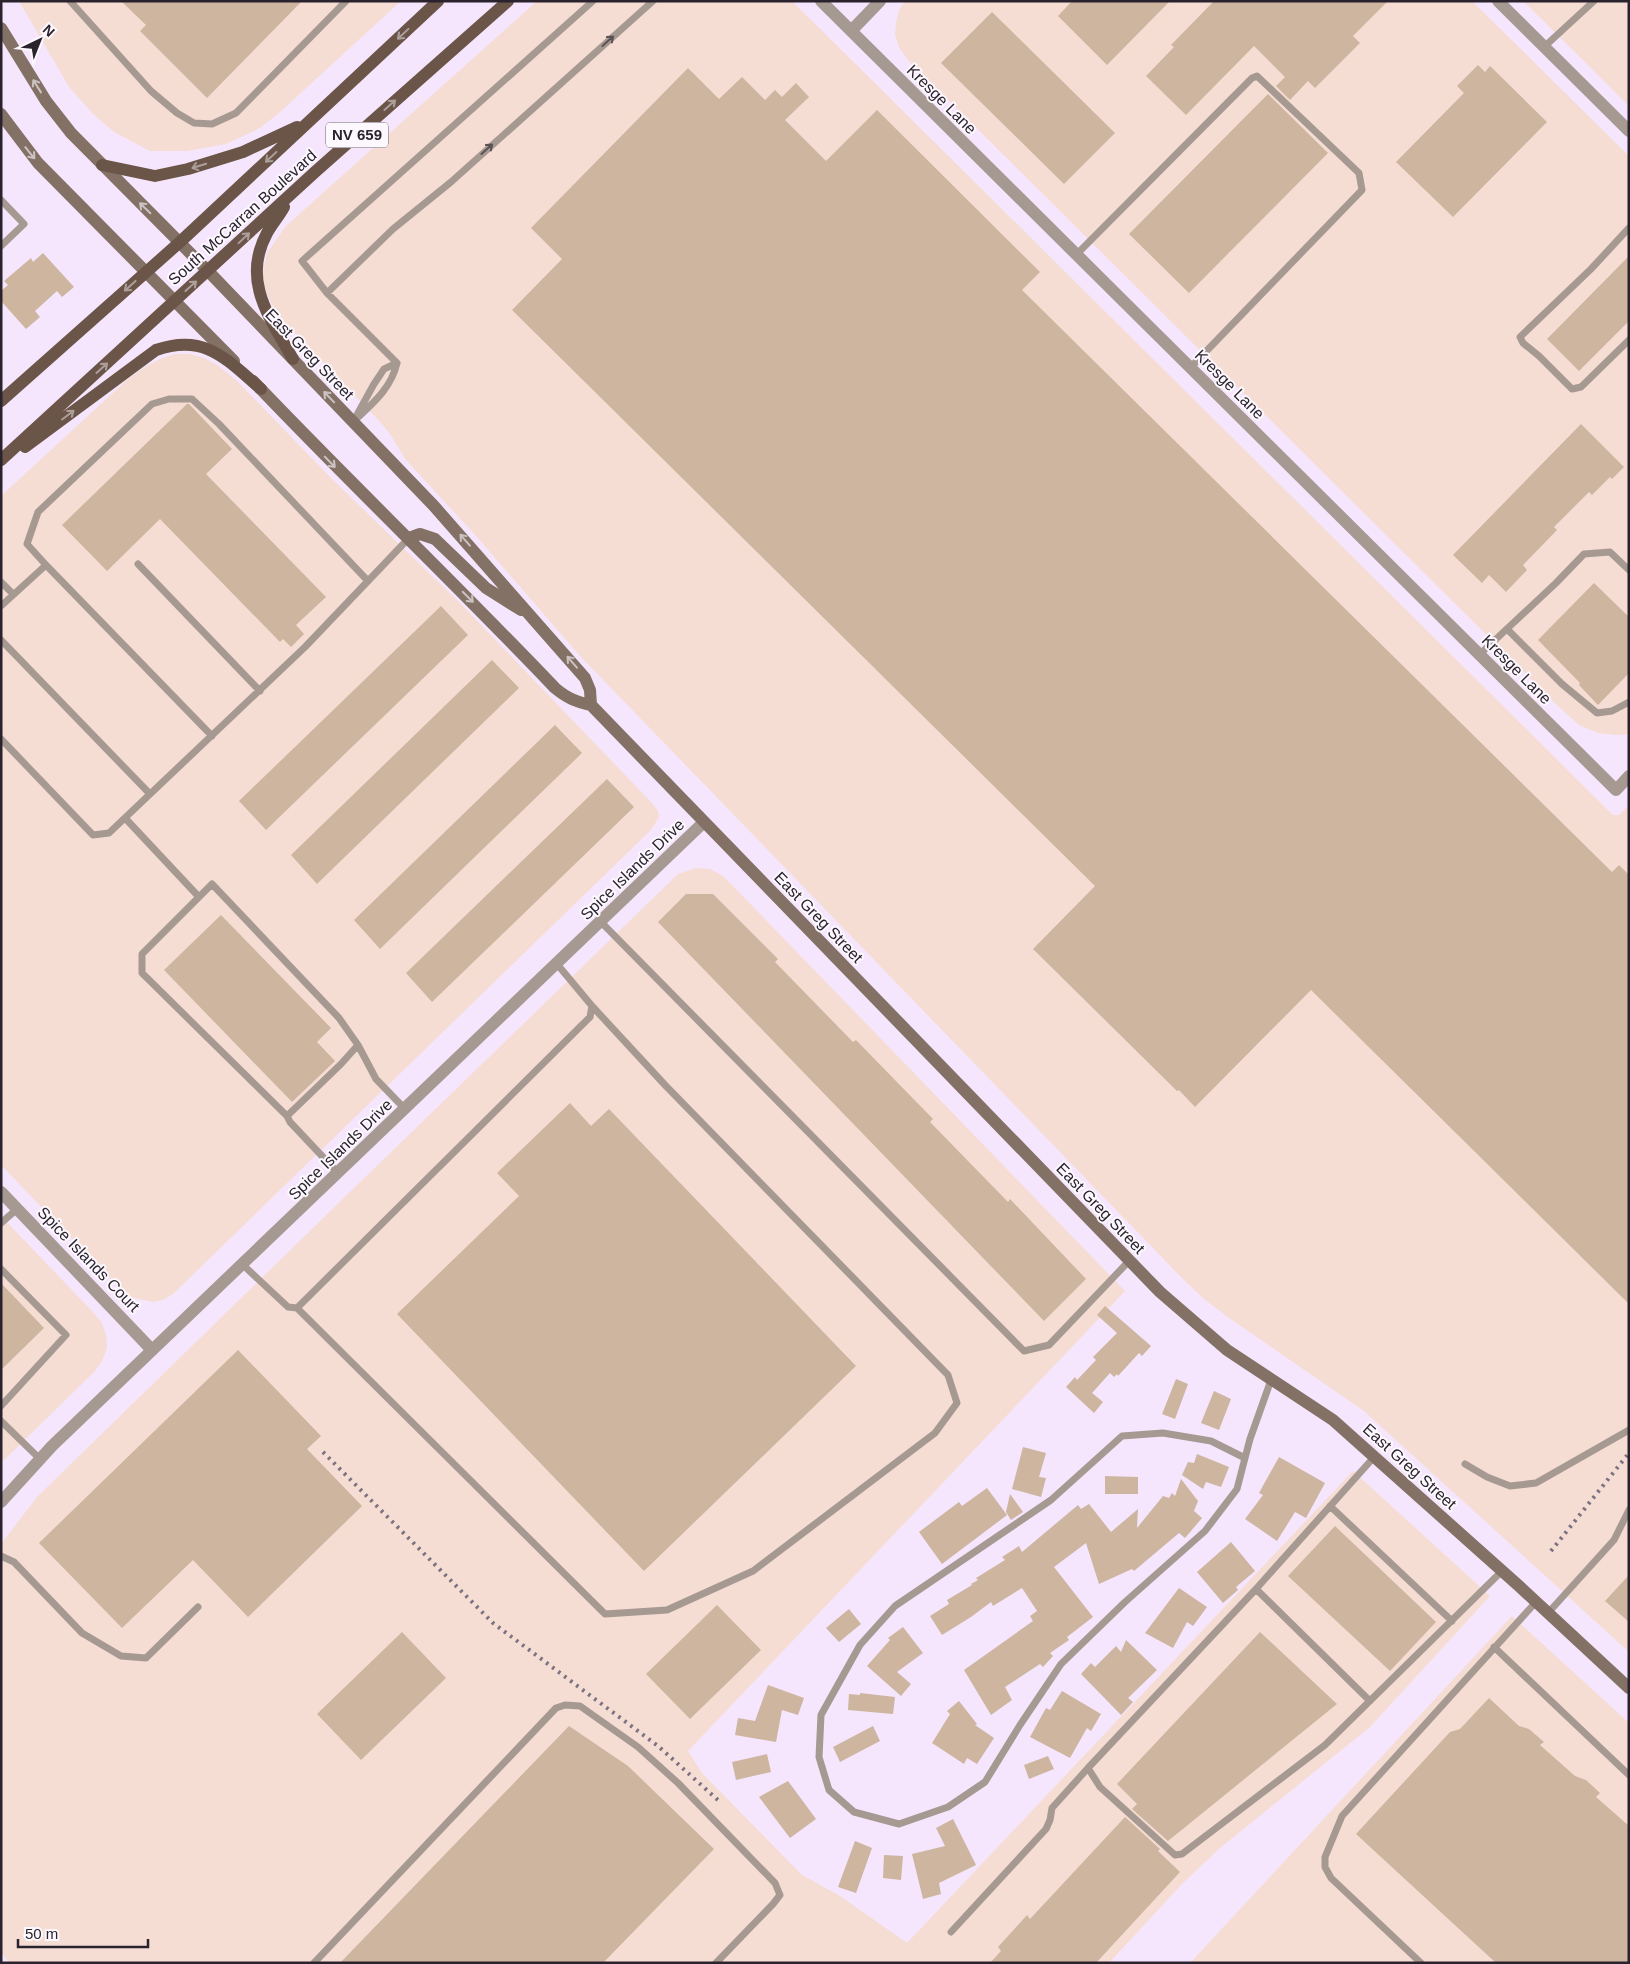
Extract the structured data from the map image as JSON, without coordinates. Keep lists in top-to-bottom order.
{
  "streets": {
    "main road": ["NV 659", "South McCarran Boulevard", "East Greg Street"],
    "street": ["Kresge Lane", "Spice Islands Drive", "Spice Islands Court"]
  },
  "crossings": [
    ["South McCarran Boulevard", "East Greg Street"],
    ["East Greg Street", "Spice Islands Drive"],
    ["Spice Islands Drive", "Spice Islands Court"]
  ],
  "scale_bar": "50 m",
  "north": "top right"
}
